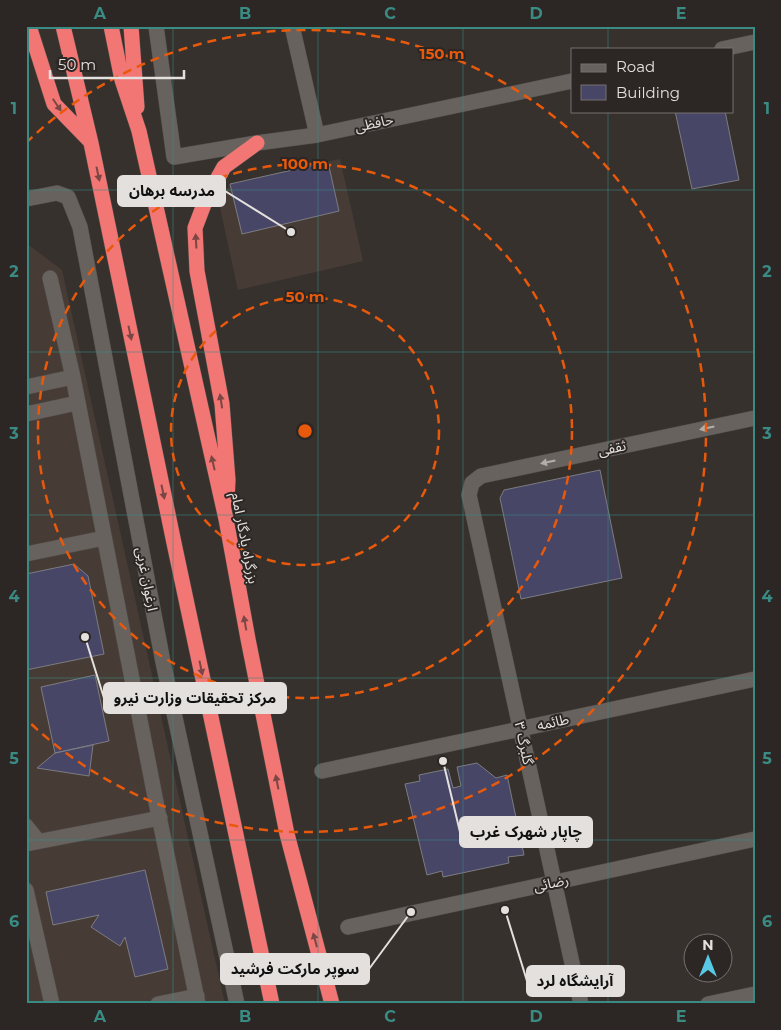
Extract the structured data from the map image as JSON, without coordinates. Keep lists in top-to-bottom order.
{
  "streets": {
    "highway": ["بزرگراه یادگار امام"],
    "street": [
      "حافظی",
      "ثقفی",
      "ارغوان غربی",
      "طائمه",
      "گلبرگ ۳",
      "رضائی"
    ]
  },
  "crossings": [
    ["ثقفی", "گلبرگ ۳"],
    ["طائمه", "گلبرگ ۳"],
    ["گلبرگ ۳", "رضائی"]
  ],
  "one_way": ["ثقفی"],
  "places": [
    "مدرسه برهان",
    "مرکز تحقیقات وزارت نیرو",
    "چاپار شهرک غرب",
    "آرایشگاه لرد",
    "سوپر مارکت فرشید"
  ],
  "legend": ["Road", "Building"],
  "scale_bar": "50 m",
  "north": "top",
  "grid": {
    "columns": [
      "A",
      "B",
      "C",
      "D",
      "E"
    ],
    "rows": [
      "1",
      "2",
      "3",
      "4",
      "5",
      "6"
    ]
  },
  "rings": ["150 m", "100 m", "50 m"]
}
